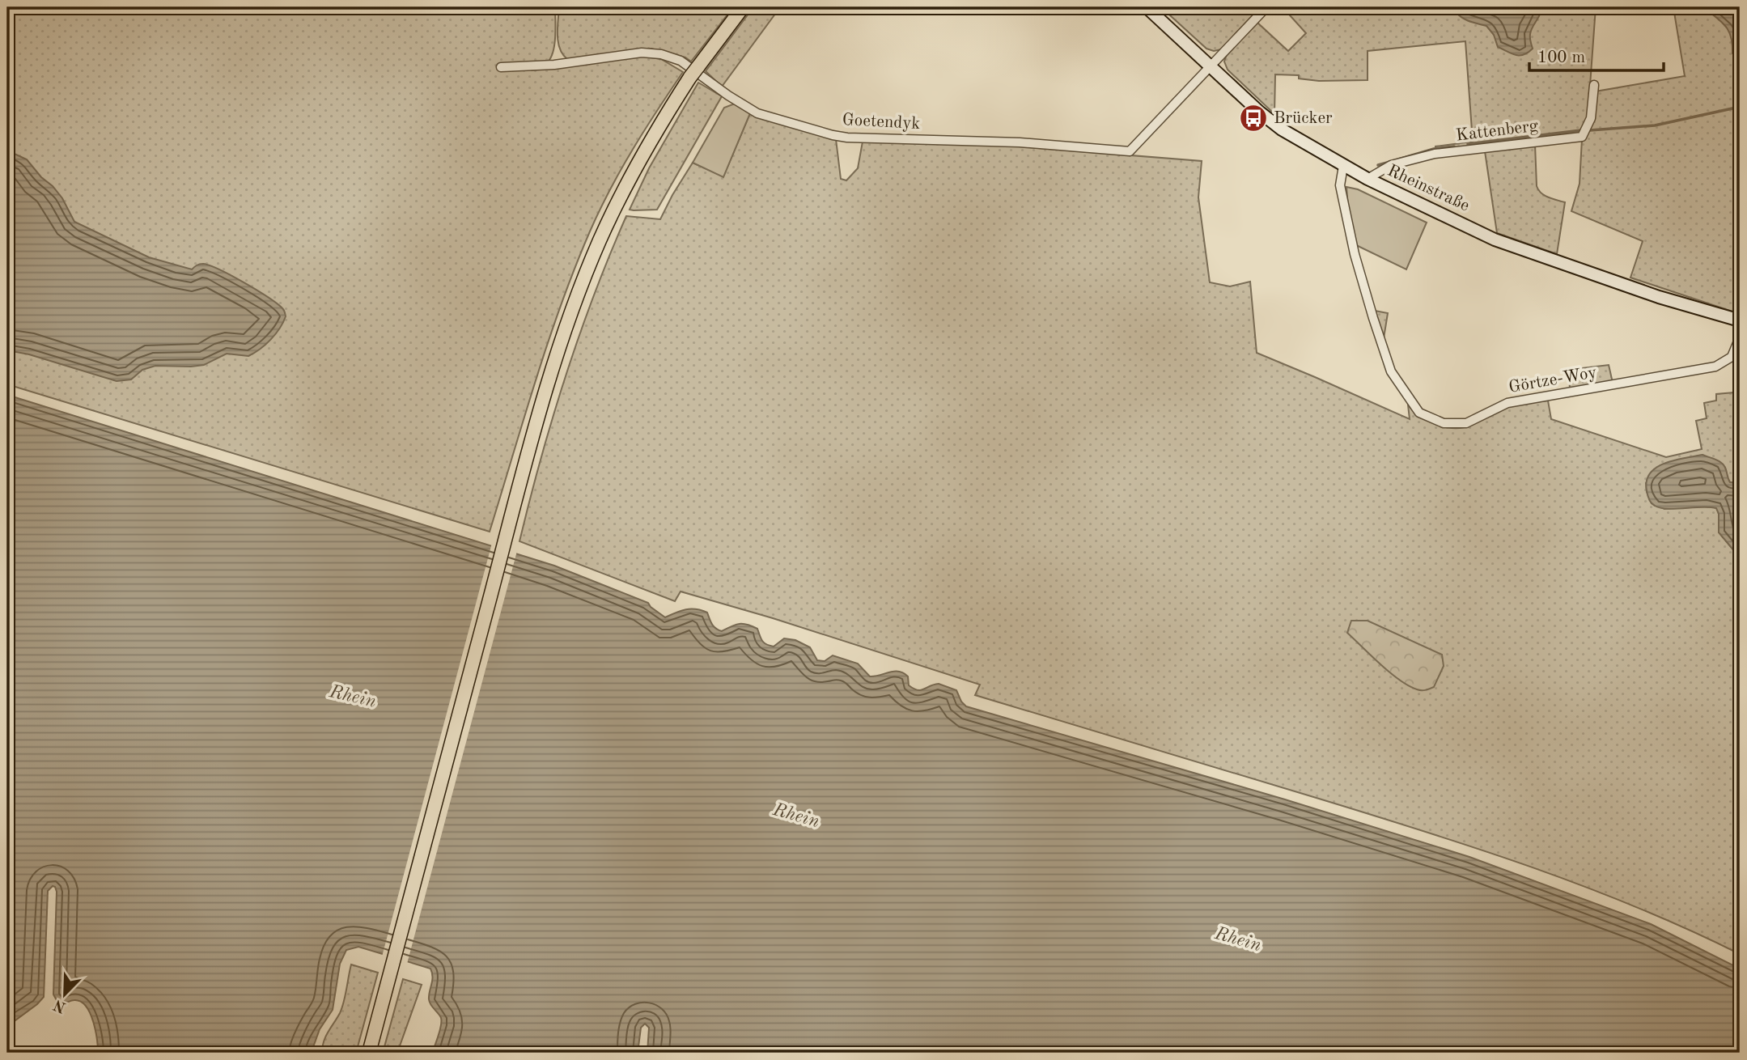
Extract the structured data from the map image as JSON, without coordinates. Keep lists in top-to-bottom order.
{
  "streets": {
    "main road": ["Rheinstraße"],
    "street": ["Goetendyk", "Kattenberg", "Görtze-Woy"]
  },
  "crossings": [
    ["Goetendyk", "Rheinstraße"],
    ["Kattenberg", "Rheinstraße"],
    ["Rheinstraße", "Görtze-Woy"]
  ],
  "water": ["Rhein"],
  "places": {
    "bus stop": ["Brücker"]
  },
  "scale_bar": "100 m",
  "north": "bottom left"
}
